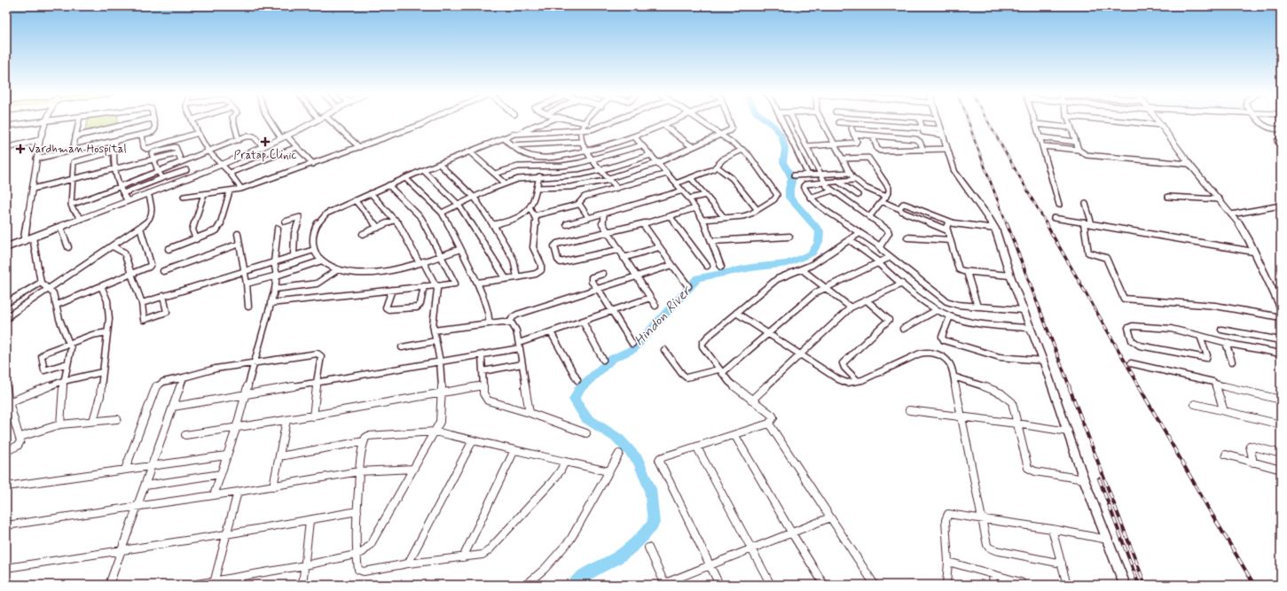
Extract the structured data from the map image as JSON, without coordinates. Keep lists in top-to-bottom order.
{
  "water": ["Hindon River"],
  "places": {
    "health": ["Pratap Clinic", "Vardhman Hospital"]
  }
}
